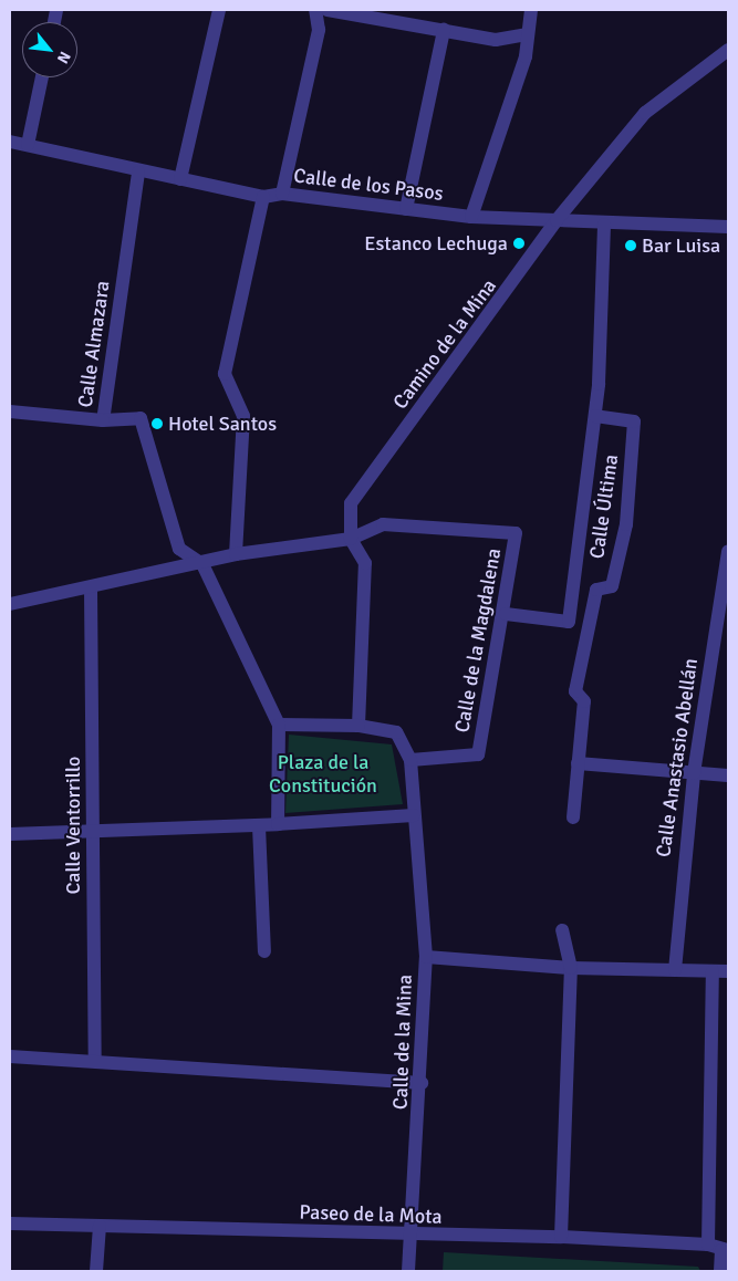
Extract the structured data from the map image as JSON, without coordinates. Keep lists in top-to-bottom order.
{
  "streets": {
    "street": [
      "Calle de los Pasos",
      "Calle Almazara",
      "Camino de la Mina",
      "Calle Última",
      "Calle de la Magdalena",
      "Calle Anastasio Abellán",
      "Calle Ventorrillo",
      "Calle de la Mina",
      "Paseo de la Mota"
    ]
  },
  "crossings": [
    ["Calle de los Pasos", "Calle Almazara"],
    ["Calle de los Pasos", "Camino de la Mina"],
    ["Camino de la Mina", "Calle de la Magdalena"],
    ["Calle de la Mina", "Paseo de la Mota"]
  ],
  "parks": ["Plaza de la Constitución"],
  "places": ["Estanco Lechuga", "Bar Luisa", "Hotel Santos"],
  "north": "bottom right"
}
